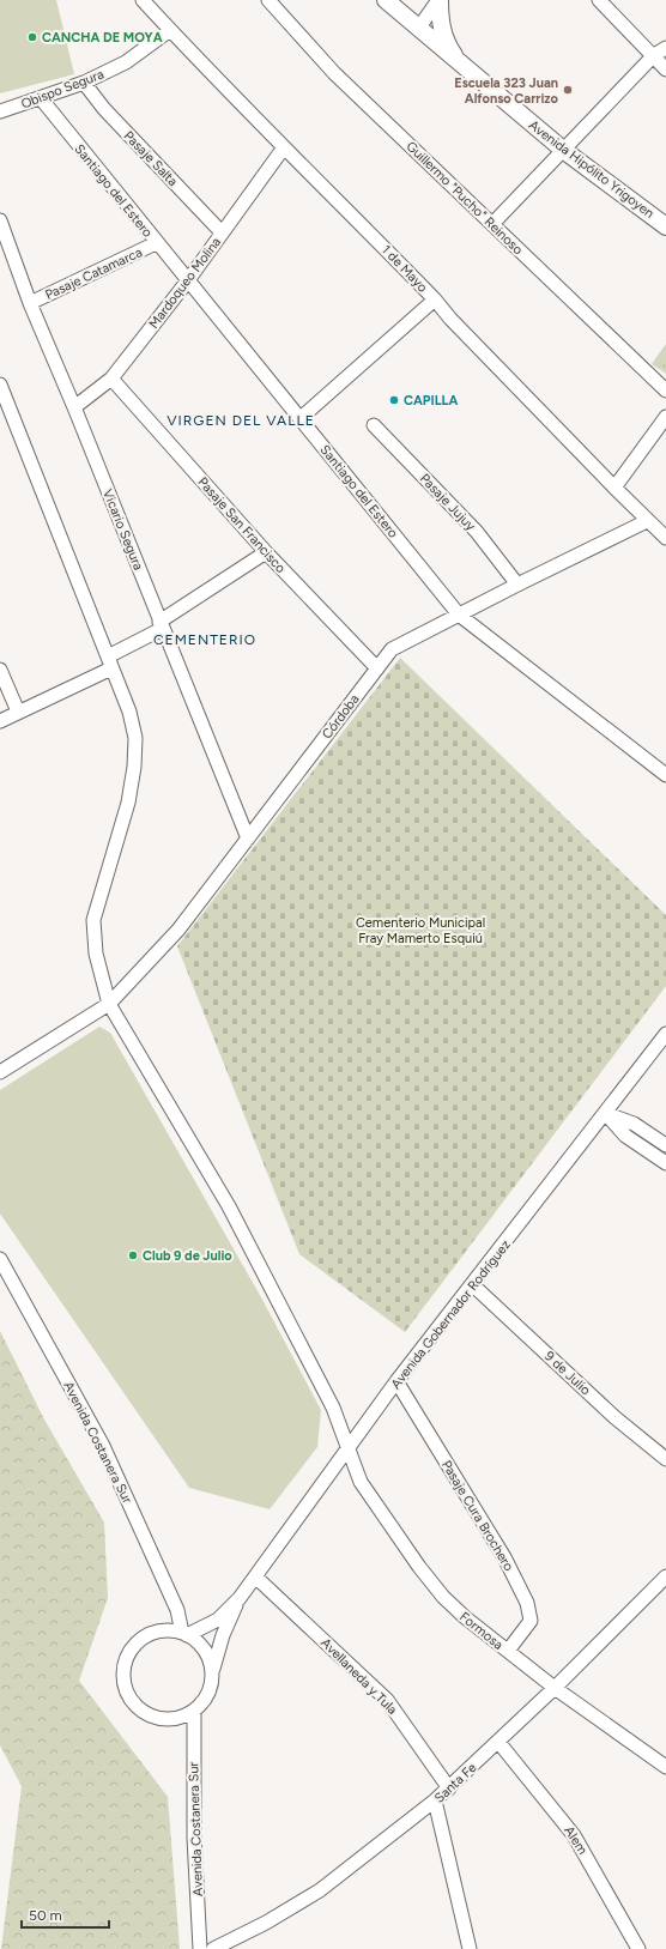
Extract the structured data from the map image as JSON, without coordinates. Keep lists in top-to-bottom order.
{
  "streets": {
    "main road": ["Avenida Hipólito Yrigoyen"],
    "street": [
      "Obispo Segura",
      "Pasaje Salta",
      "Santiago del Estero",
      "Guillermo \"Pucho\" Reinoso",
      "1 de Mayo",
      "Pasaje Catamarca",
      "Mardoqueo Molina",
      "Pasaje Jujuy",
      "Pasaje San Francisco",
      "Vicario Segura",
      "Córdoba",
      "Avenida Gobernador Rodríguez",
      "9 de Julio",
      "Avenida Costanera Sur",
      "Pasaje Cura Brochero",
      "Formosa",
      "Avellaneda y Tula",
      "Santa Fe",
      "Alem"
    ]
  },
  "crossings": [
    ["Obispo Segura", "Pasaje Salta"],
    ["Obispo Segura", "Santiago del Estero"],
    ["Obispo Segura", "1 de Mayo"],
    ["Pasaje Salta", "Mardoqueo Molina"],
    ["Santiago del Estero", "Pasaje Catamarca"],
    ["Santiago del Estero", "Mardoqueo Molina"],
    ["Santiago del Estero", "Córdoba"],
    ["1 de Mayo", "Mardoqueo Molina"],
    ["1 de Mayo", "Córdoba"],
    ["Pasaje Catamarca", "Vicario Segura"],
    ["Mardoqueo Molina", "Pasaje San Francisco"],
    ["Mardoqueo Molina", "Vicario Segura"],
    ["Pasaje Jujuy", "Córdoba"],
    ["Pasaje San Francisco", "Córdoba"],
    ["Vicario Segura", "Córdoba"],
    ["Córdoba", "Formosa"],
    ["Avenida Gobernador Rodríguez", "9 de Julio"],
    ["Avenida Gobernador Rodríguez", "Avenida Costanera Sur"],
    ["Avenida Gobernador Rodríguez", "Pasaje Cura Brochero"],
    ["Avenida Gobernador Rodríguez", "Formosa"],
    ["Avenida Gobernador Rodríguez", "Avellaneda y Tula"],
    ["Pasaje Cura Brochero", "Formosa"],
    ["Formosa", "Santa Fe"],
    ["Avellaneda y Tula", "Santa Fe"],
    ["Santa Fe", "Alem"]
  ],
  "districts": ["VIRGEN DEL VALLE", "CEMENTERIO"],
  "parks": ["Cementerio Municipal Fray Mamerto Esquiú"],
  "places": [
    "CANCHA DE MOYA",
    "Escuela 323 Juan Alfonso Carrizo",
    "CAPILLA",
    "Club 9 de Julio"
  ],
  "scale_bar": "50 m"
}
